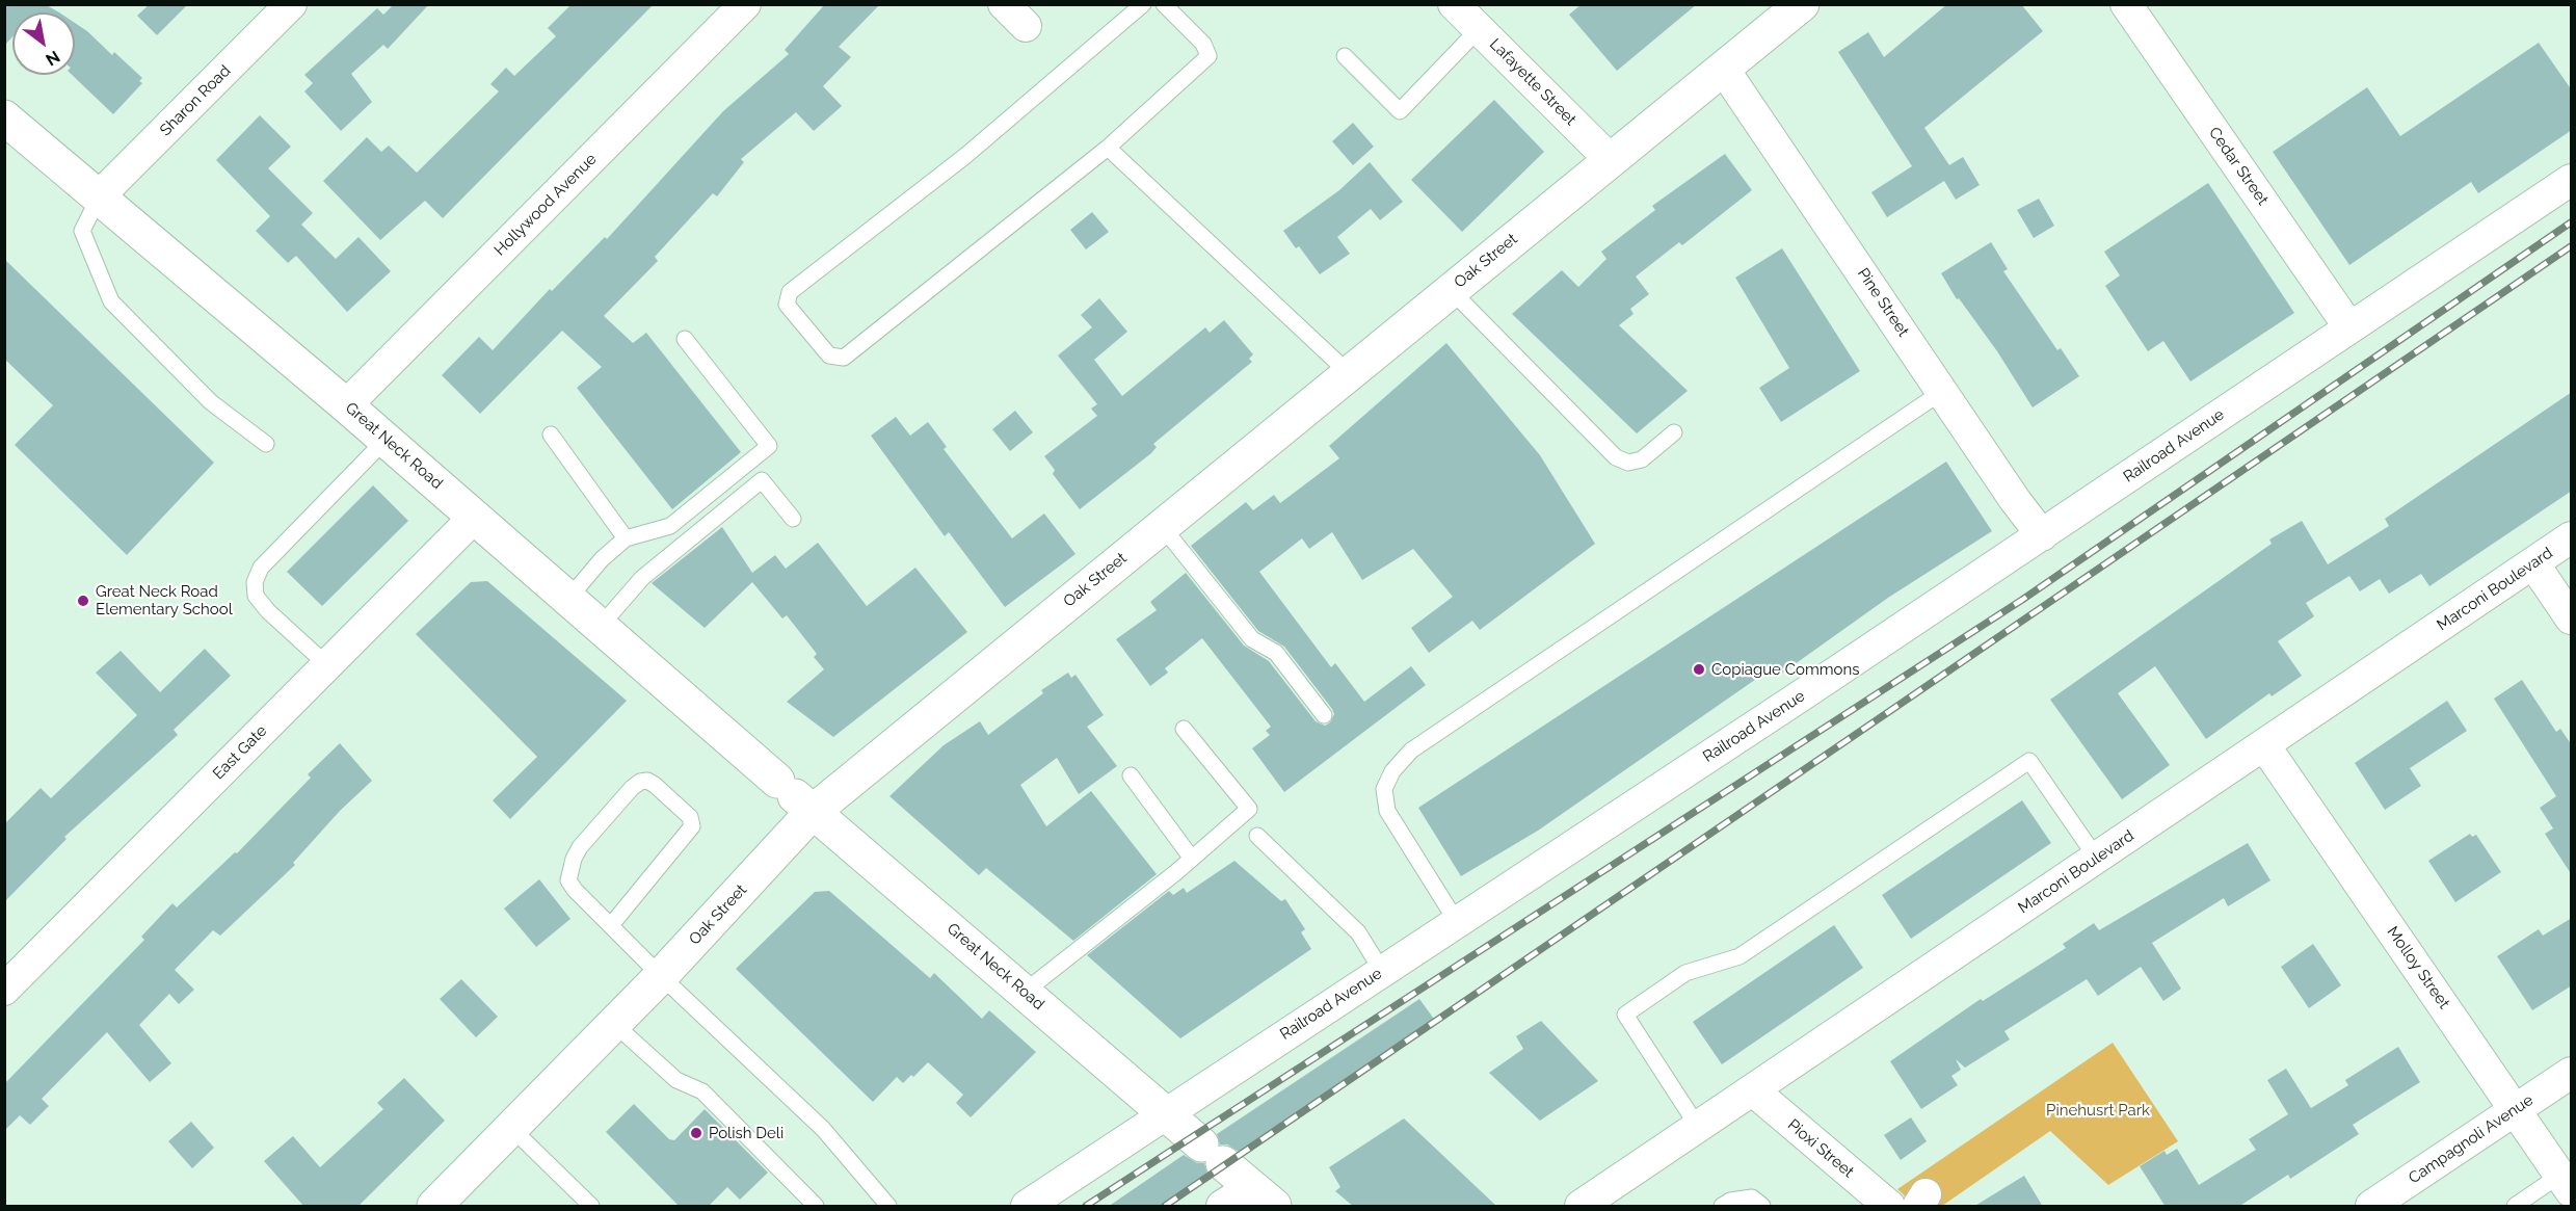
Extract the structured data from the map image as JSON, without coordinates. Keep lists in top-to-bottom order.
{
  "streets": {
    "main road": ["Oak Street", "Great Neck Road"],
    "street": [
      "Lafayette Street",
      "Sharon Road",
      "Cedar Street",
      "Hollywood Avenue",
      "Pine Street",
      "Railroad Avenue",
      "Marconi Boulevard",
      "East Gate",
      "Molloy Street",
      "Campagnoli Avenue",
      "Pioxi Street"
    ]
  },
  "crossings": [
    ["Lafayette Street", "Oak Street"],
    ["Sharon Road", "Great Neck Road"],
    ["Cedar Street", "Railroad Avenue"],
    ["Hollywood Avenue", "Great Neck Road"],
    ["Oak Street", "Pine Street"],
    ["Oak Street", "Great Neck Road"],
    ["Pine Street", "Railroad Avenue"],
    ["Great Neck Road", "Railroad Avenue"],
    ["Great Neck Road", "East Gate"],
    ["Marconi Boulevard", "Molloy Street"],
    ["Marconi Boulevard", "Pioxi Street"],
    ["Molloy Street", "Campagnoli Avenue"]
  ],
  "parks": ["Pinehusrt Park"],
  "places": ["Great Neck Road Elementary School", "Copiague Commons", "Polish Deli"],
  "north": "bottom right"
}
